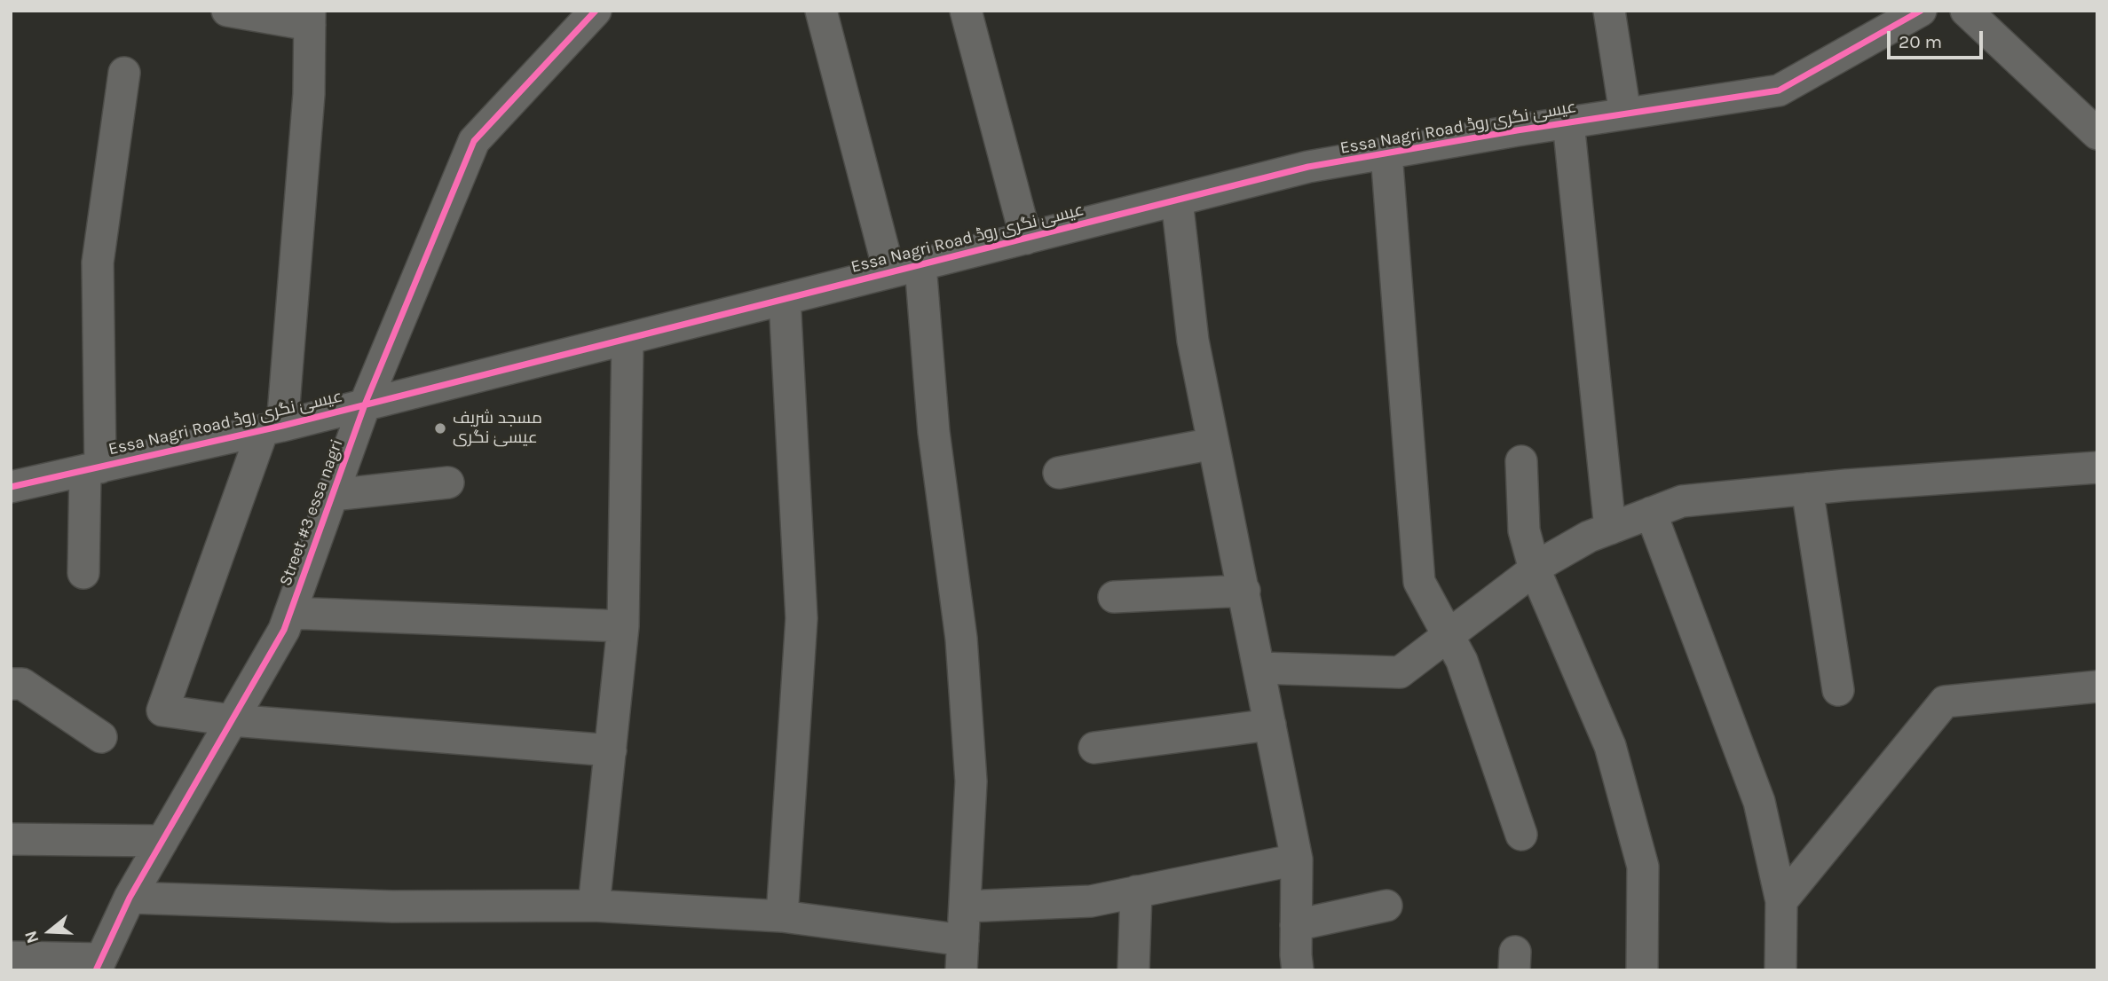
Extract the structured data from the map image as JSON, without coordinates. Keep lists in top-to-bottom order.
{
  "streets": {
    "street": ["Essa Nagri Road عیسیٰ نگری روڈ", "Street #3 essa nagri"]
  },
  "crossings": [
    ["Essa Nagri Road عیسیٰ نگری روڈ", "Street #3 essa nagri"]
  ],
  "places": ["مسجد شریف عیسیٰ نگری"],
  "scale_bar": "20 m",
  "north": "left"
}
